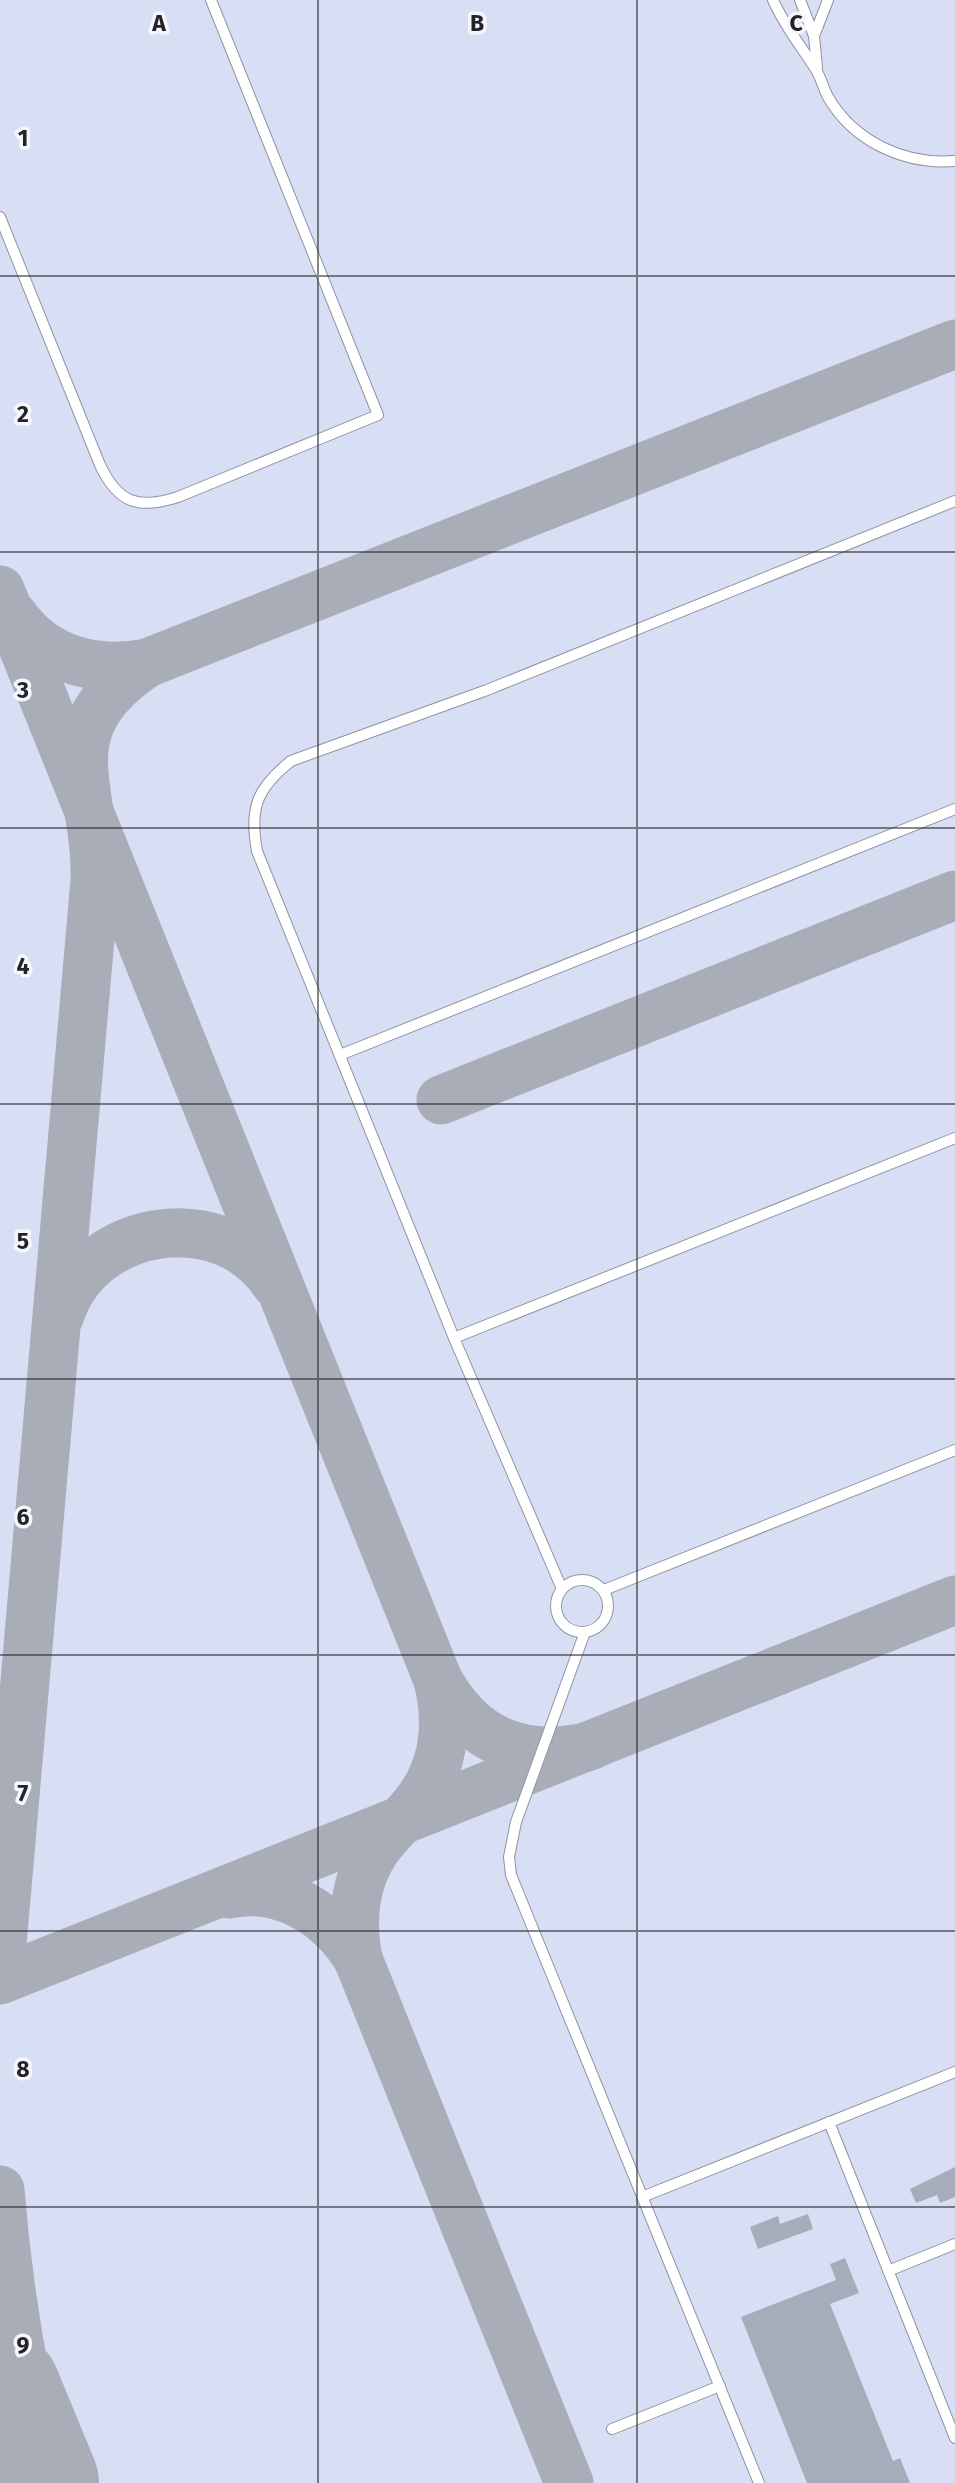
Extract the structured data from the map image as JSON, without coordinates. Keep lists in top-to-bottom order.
{
  "grid": {
    "columns": ["A", "B", "C"],
    "rows": [
      "1",
      "2",
      "3",
      "4",
      "5",
      "6",
      "7",
      "8",
      "9"
    ]
  }
}
